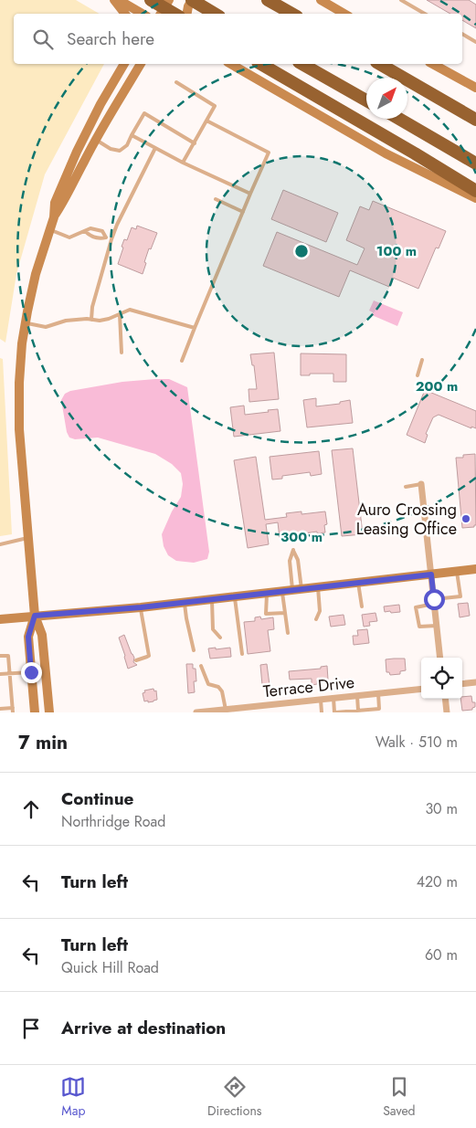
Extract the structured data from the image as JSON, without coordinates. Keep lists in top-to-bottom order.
{
  "streets": {
    "street": ["Terrace Drive"]
  },
  "places": ["Auro Crossing Leasing Office"],
  "north": "top right",
  "page": {
    "search": "Search here",
    "heading": ["7 min", "Walk · 510 m"],
    "list": [
      ["Continue", "Northridge Road", "30 m"],
      ["Turn left", "420 m"],
      ["Turn left", "Quick Hill Road", "60 m"],
      "Arrive at destination"
    ],
    "nav": ["Map", "Directions", "Saved"]
  },
  "rings": ["100 m", "200 m", "300 m"]
}
